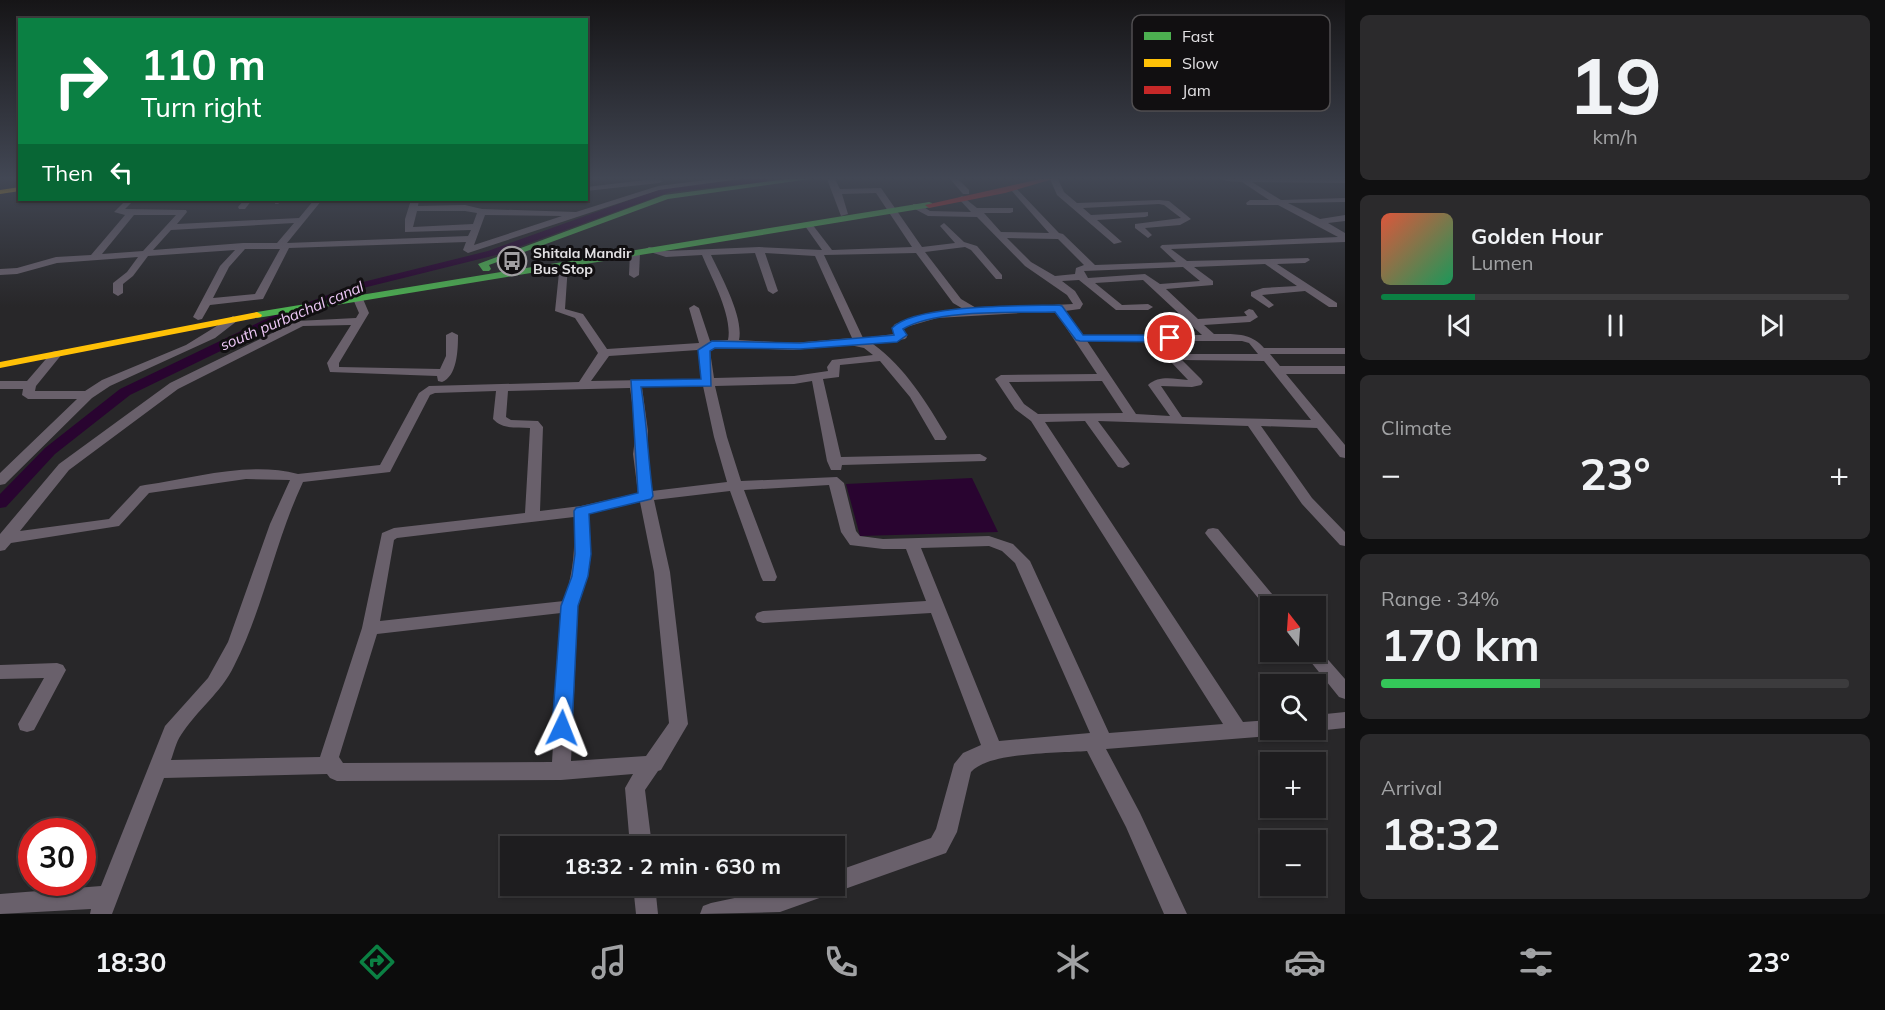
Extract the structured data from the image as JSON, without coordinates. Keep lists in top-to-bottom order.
{
  "water": ["south purbachal canal"],
  "places": {
    "bus stop": ["Shitala Mandir Bus Stop"]
  },
  "legend": ["Fast", "Slow", "Jam"],
  "north": "top",
  "page": {
    "tile": [
      ["19", "km/h"],
      "Climate",
      ["Range · 34%", "170 km"],
      ["Arrival", "18:32"]
    ],
    "turn": ["110 m", "Turn right"],
    "then": "Then",
    "song": ["Golden Hour", "Lumen"],
    "heat": ["−", "23°", "+"],
    "map_buttons": ["+", "−"],
    "limit": "30",
    "trip": "18:32 · 2 min · 630 m",
    "tabs": ["18:30", "23°"]
  }
}
